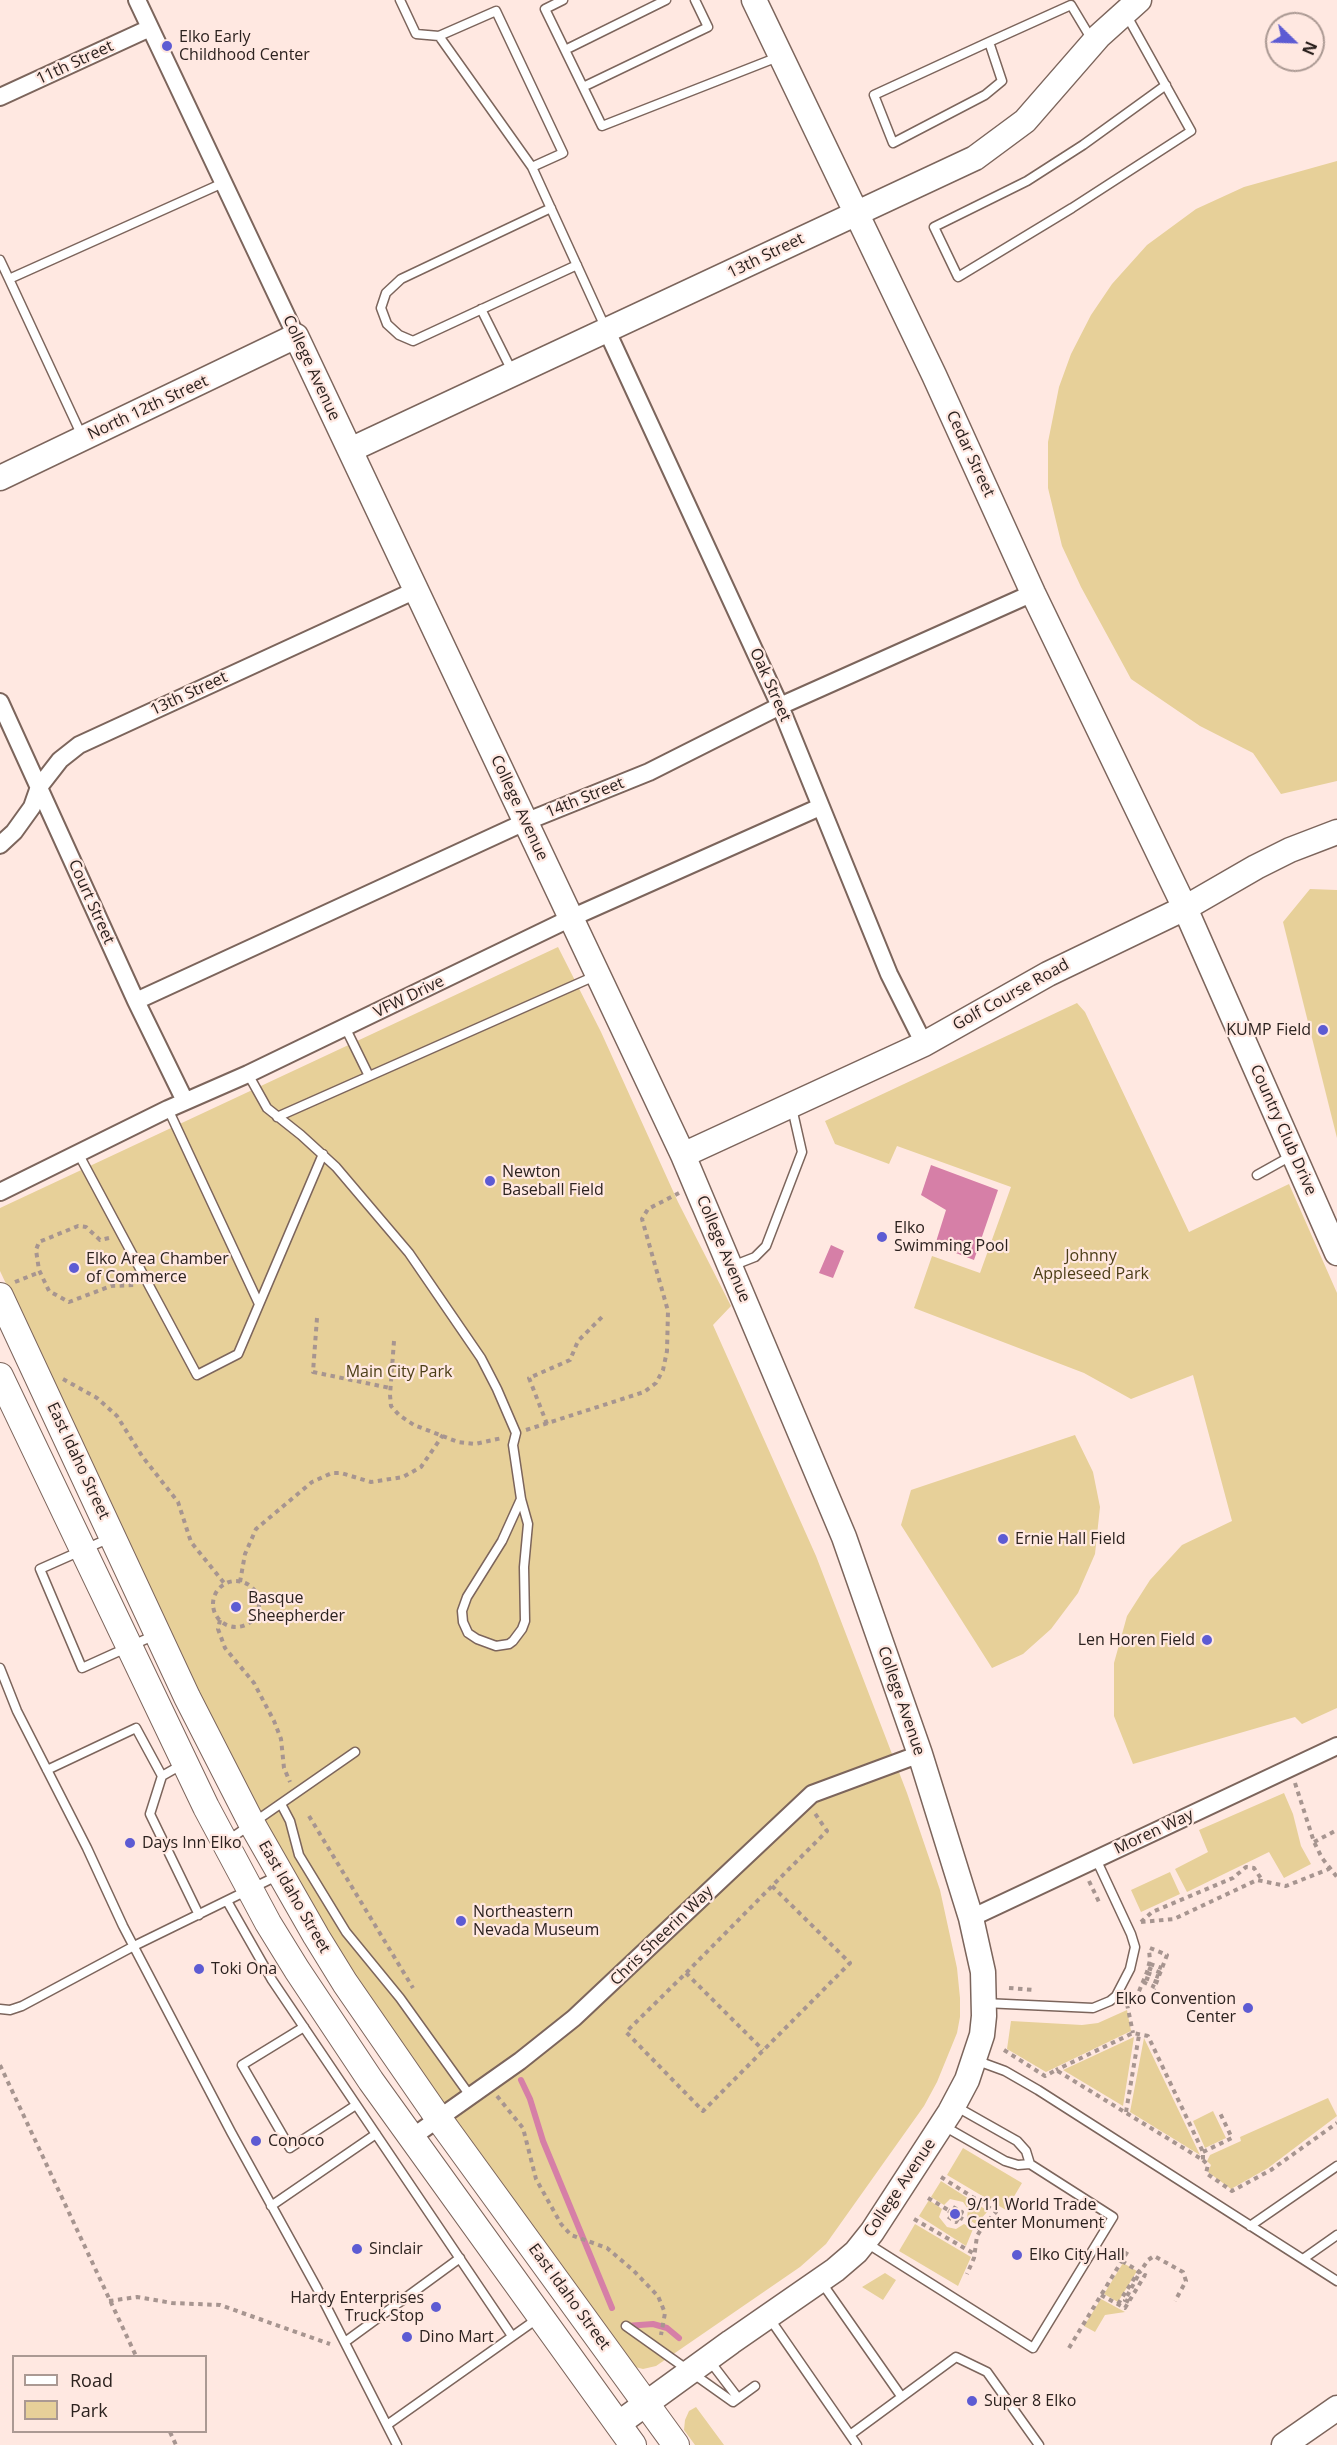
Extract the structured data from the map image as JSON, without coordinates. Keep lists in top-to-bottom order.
{
  "streets": {
    "main road": ["East Idaho Street"],
    "street": [
      "11th Street",
      "13th Street",
      "College Avenue",
      "North 12th Street",
      "Cedar Street",
      "Oak Street",
      "14th Street",
      "Court Street",
      "Golf Course Road",
      "VFW Drive",
      "Country Club Drive",
      "Moren Way",
      "Chris Sheerin Way"
    ]
  },
  "crossings": [
    ["11th Street", "College Avenue"],
    ["13th Street", "College Avenue"],
    ["13th Street", "Cedar Street"],
    ["13th Street", "Oak Street"],
    ["13th Street", "Court Street"],
    ["College Avenue", "North 12th Street"],
    ["College Avenue", "14th Street"],
    ["College Avenue", "Golf Course Road"],
    ["College Avenue", "VFW Drive"],
    ["College Avenue", "East Idaho Street"],
    ["College Avenue", "Moren Way"],
    ["College Avenue", "Chris Sheerin Way"],
    ["Cedar Street", "14th Street"],
    ["Cedar Street", "Golf Course Road"],
    ["Cedar Street", "Country Club Drive"],
    ["Oak Street", "14th Street"],
    ["Oak Street", "Golf Course Road"],
    ["Oak Street", "VFW Drive"],
    ["14th Street", "Court Street"],
    ["Court Street", "VFW Drive"],
    ["Golf Course Road", "Country Club Drive"],
    ["East Idaho Street", "Chris Sheerin Way"]
  ],
  "parks": ["Johnny Appleseed Park", "Main City Park"],
  "places": [
    "Elko Early Childhood Center",
    "KUMP Field",
    "Newton Baseball Field",
    "Elko Swimming Pool",
    "Elko Area Chamber of Commerce",
    "Ernie Hall Field",
    "Basque Sheepherder",
    "Len Horen Field",
    "Days Inn Elko",
    "Northeastern Nevada Museum",
    "Toki Ona",
    "Elko Convention Center",
    "Conoco",
    "9/11 World Trade Center Monument",
    "Sinclair",
    "Elko City Hall",
    "Hardy Enterprises Truck Stop",
    "Dino Mart",
    "Super 8 Elko"
  ],
  "legend": ["Road", "Park"],
  "north": "bottom right"
}
